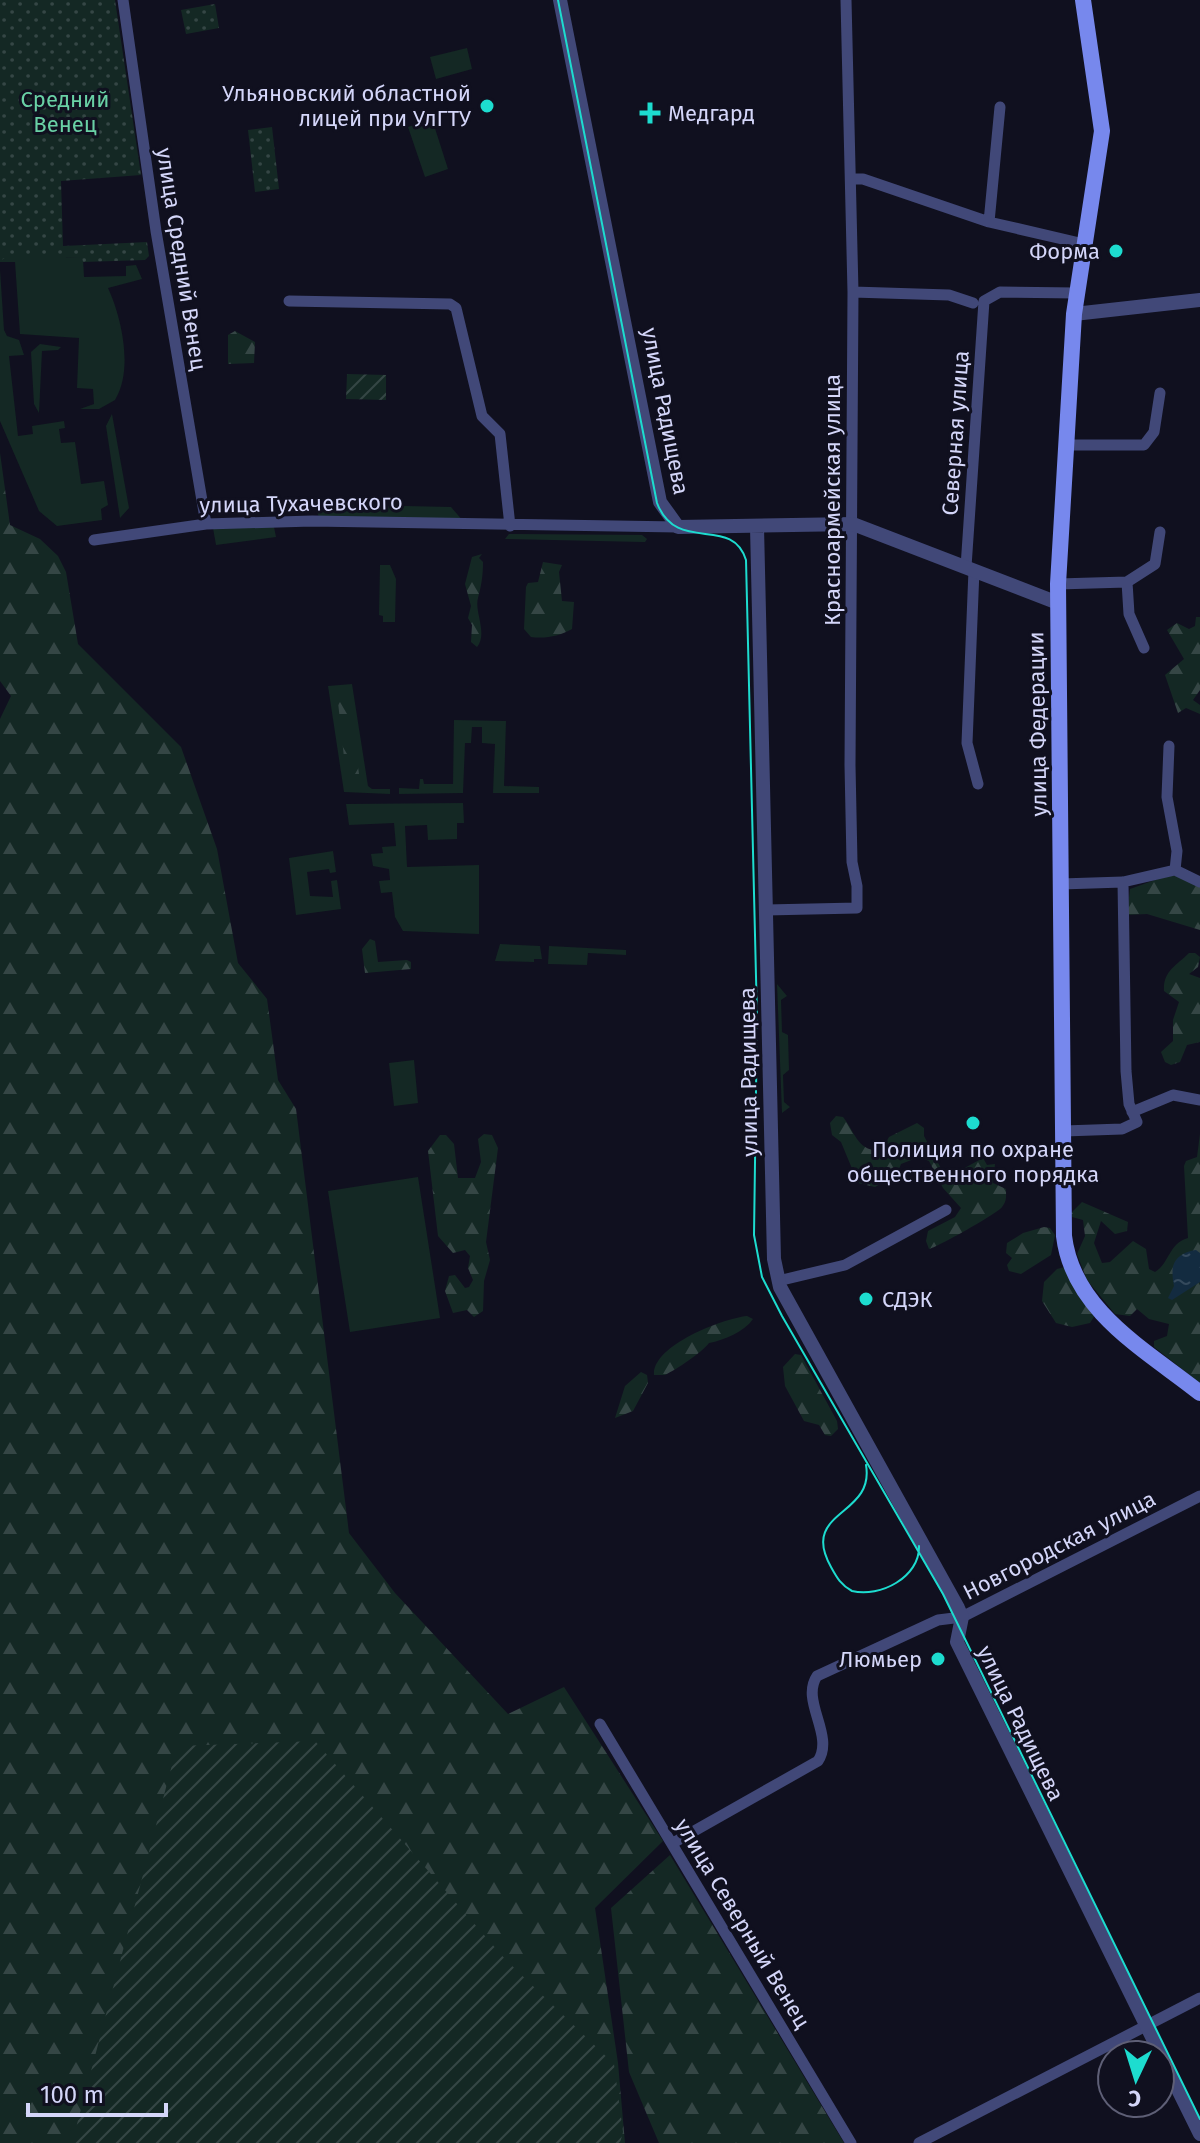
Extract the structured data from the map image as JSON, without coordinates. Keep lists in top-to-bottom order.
{
  "streets": {
    "main road": ["улица Федерации"],
    "street": [
      "улица Средний Венец",
      "улица Радищева",
      "Северная улица",
      "Красноармейская улица",
      "улица Тухачевского",
      "Новгородская улица",
      "улица Северный Венец"
    ]
  },
  "crossings": [
    ["улица Средний Венец", "улица Тухачевского"],
    ["улица Радищева", "Красноармейская улица"],
    ["улица Радищева", "улица Тухачевского"],
    ["улица Радищева", "Новгородская улица"],
    ["Новгородская улица", "улица Северный Венец"]
  ],
  "parks": ["Средний Венец"],
  "places": {
    "other": [
      "Ульяновский областной лицей при УлГТУ",
      "Форма",
      "Полиция по охране общественного порядка",
      "СДЭК",
      "Люмьер"
    ],
    "health": ["Медгард"]
  },
  "scale_bar": "100 m",
  "north": "bottom"
}
